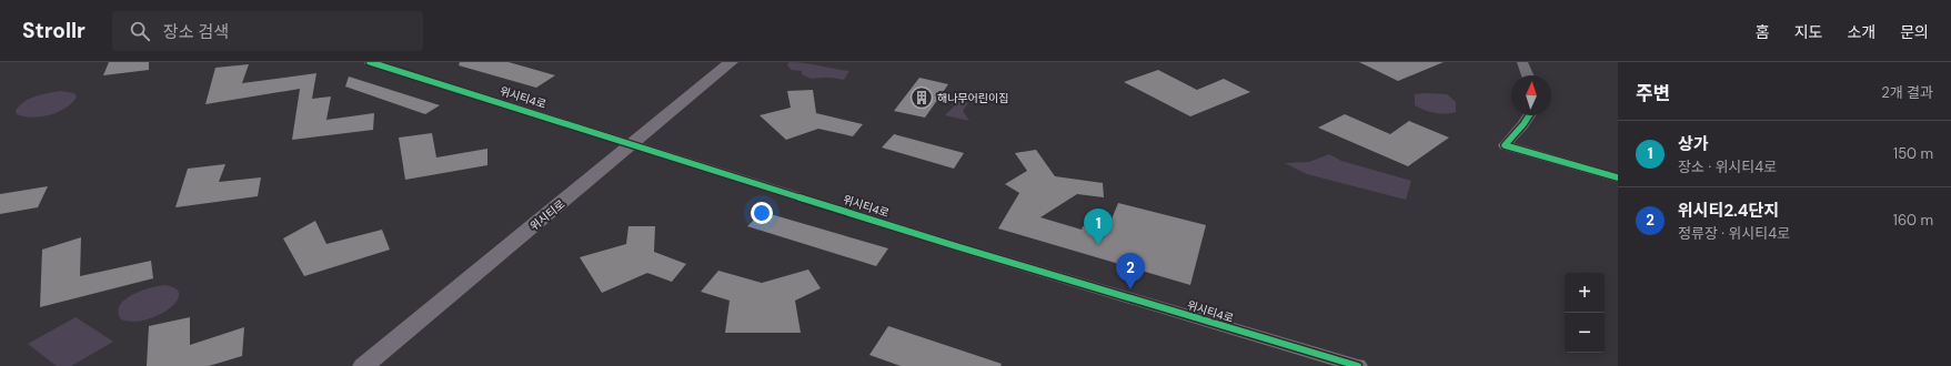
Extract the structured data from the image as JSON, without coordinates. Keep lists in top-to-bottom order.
{
  "streets": {
    "main road": ["위시티로"],
    "street": ["위시티4로"]
  },
  "crossings": [
    ["위시티4로", "위시티로"]
  ],
  "places": {
    "building": ["해나무어린이집"]
  },
  "north": "top",
  "page": {
    "header": "Strollr",
    "search": "장소 검색",
    "nav": [
      "홈",
      "지도",
      "소개",
      "문의"
    ],
    "heading": ["주변", "2개 결과"],
    "list": [
      {
        "mark": "1",
        "name": "상가",
        "note": "장소 · 위시티4로",
        "value": "150 m"
      },
      {
        "mark": "2",
        "name": "위시티2.4단지",
        "note": "정류장 · 위시티4로",
        "value": "160 m"
      }
    ],
    "pins": ["1", "2"],
    "map_buttons": ["+", "−"]
  }
}
